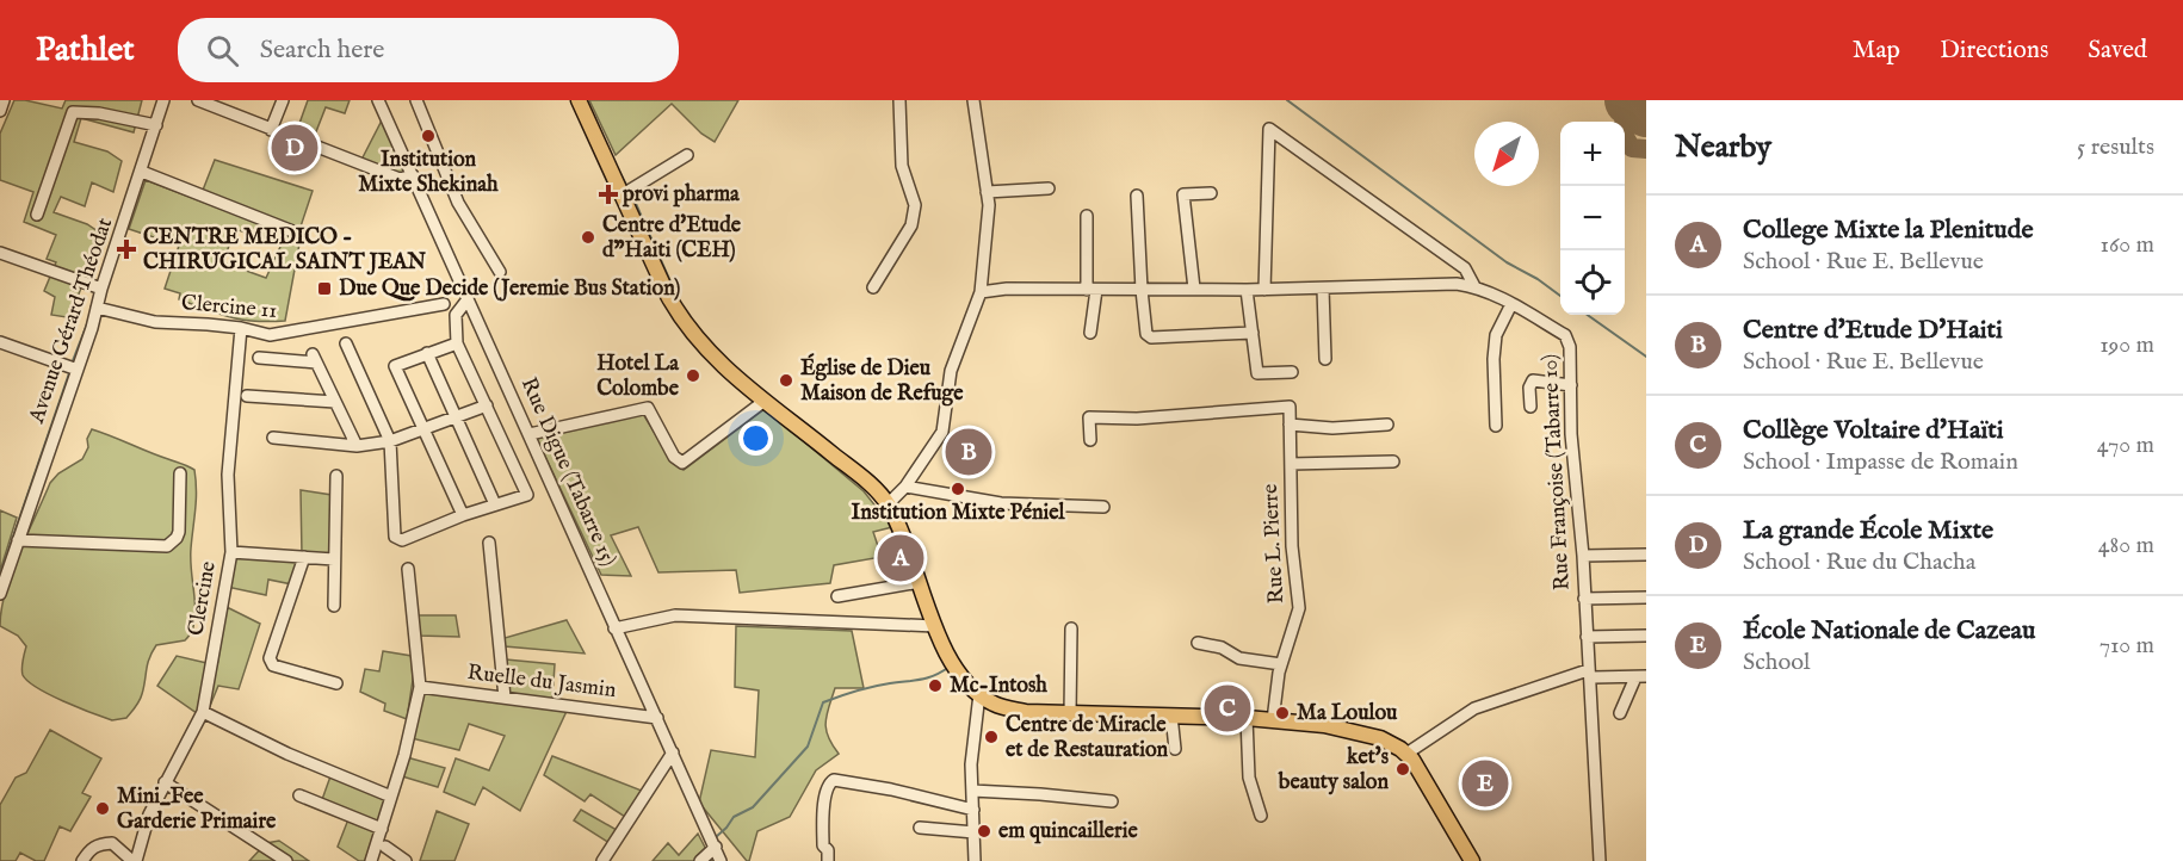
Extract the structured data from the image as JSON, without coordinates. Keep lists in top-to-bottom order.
{
  "streets": {
    "street": [
      "Clercine 11",
      "Avenue Gérard Théodat",
      "Rue Digue (Tabarre 15)",
      "Rue Françoise (Tabarre 10)",
      "Rue L. Pierre",
      "Clercine",
      "Ruelle du Jasmin"
    ]
  },
  "crossings": [
    ["Clercine 11", "Avenue Gérard Théodat"],
    ["Clercine 11", "Clercine"],
    ["Rue Digue (Tabarre 15)", "Ruelle du Jasmin"]
  ],
  "places": {
    "other": [
      "Institution Mixte Shekinah",
      "Centre d'Etude d\"Haiti (CEH)",
      "Hotel La Colombe",
      "Église de Dieu Maison de Refuge",
      "Institution Mixte Péniel",
      "Mc-Intosh",
      "Ma Loulou",
      "Centre de Miracle et de Restauration",
      "ket's beauty salon",
      "Mini_Fee Garderie Primaire",
      "em quincaillerie"
    ],
    "health": ["provi pharma", "CENTRE MEDICO - CHIRUGICAL SAINT JEAN"],
    "transit": ["Due Que Decide (Jeremie Bus Station)"]
  },
  "north": "bottom left",
  "page": {
    "header": "Pathlet",
    "search": "Search here",
    "nav": ["Map", "Directions", "Saved"],
    "heading": ["Nearby", "5 results"],
    "map_buttons": ["+", "−"],
    "pins": [
      "D",
      "B",
      "A",
      "C",
      "E"
    ],
    "list": [
      {
        "mark": "A",
        "name": "College Mixte la Plenitude",
        "note": "School · Rue E. Bellevue",
        "value": "160 m"
      },
      {
        "mark": "B",
        "name": "Centre d'Etude D'Haiti",
        "note": "School · Rue E. Bellevue",
        "value": "190 m"
      },
      {
        "mark": "C",
        "name": "Collège Voltaire d'Haïti",
        "note": "School · Impasse de Romain",
        "value": "470 m"
      },
      {
        "mark": "D",
        "name": "La grande École Mixte",
        "note": "School · Rue du Chacha",
        "value": "480 m"
      },
      {
        "mark": "E",
        "name": "École Nationale de Cazeau",
        "note": "School",
        "value": "710 m"
      }
    ]
  }
}
